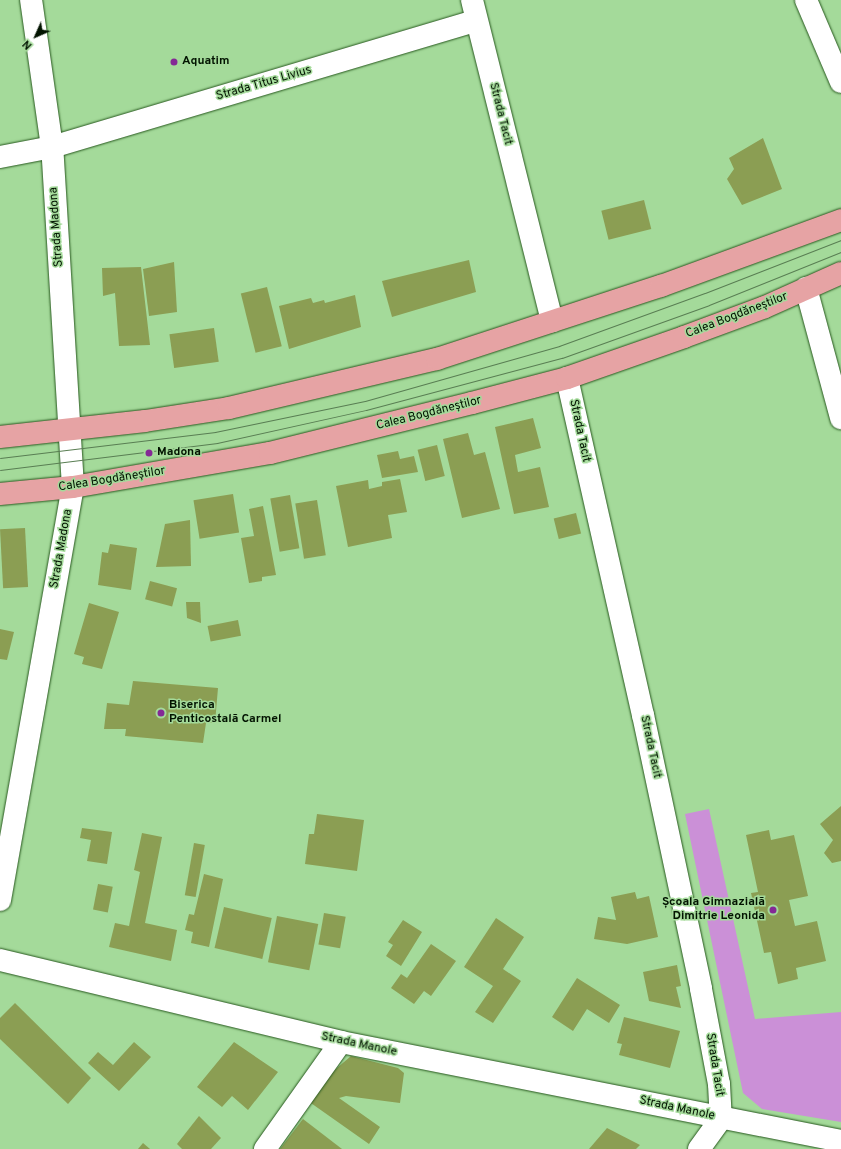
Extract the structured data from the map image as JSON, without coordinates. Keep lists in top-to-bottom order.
{
  "streets": {
    "main road": ["Calea Bogdăneștilor"],
    "street": [
      "Strada Titus Livius",
      "Strada Tacit",
      "Strada Madona",
      "Strada Manole"
    ]
  },
  "crossings": [
    ["Strada Titus Livius", "Strada Tacit"],
    ["Strada Titus Livius", "Strada Madona"],
    ["Strada Tacit", "Calea Bogdăneștilor"],
    ["Strada Tacit", "Strada Manole"],
    ["Strada Madona", "Calea Bogdăneștilor"]
  ],
  "places": [
    "Aquatim",
    "Madona",
    "Biserica Penticostală Carmel",
    "Școala Gimnazială Dimitrie Leonida"
  ],
  "north": "bottom left"
}
